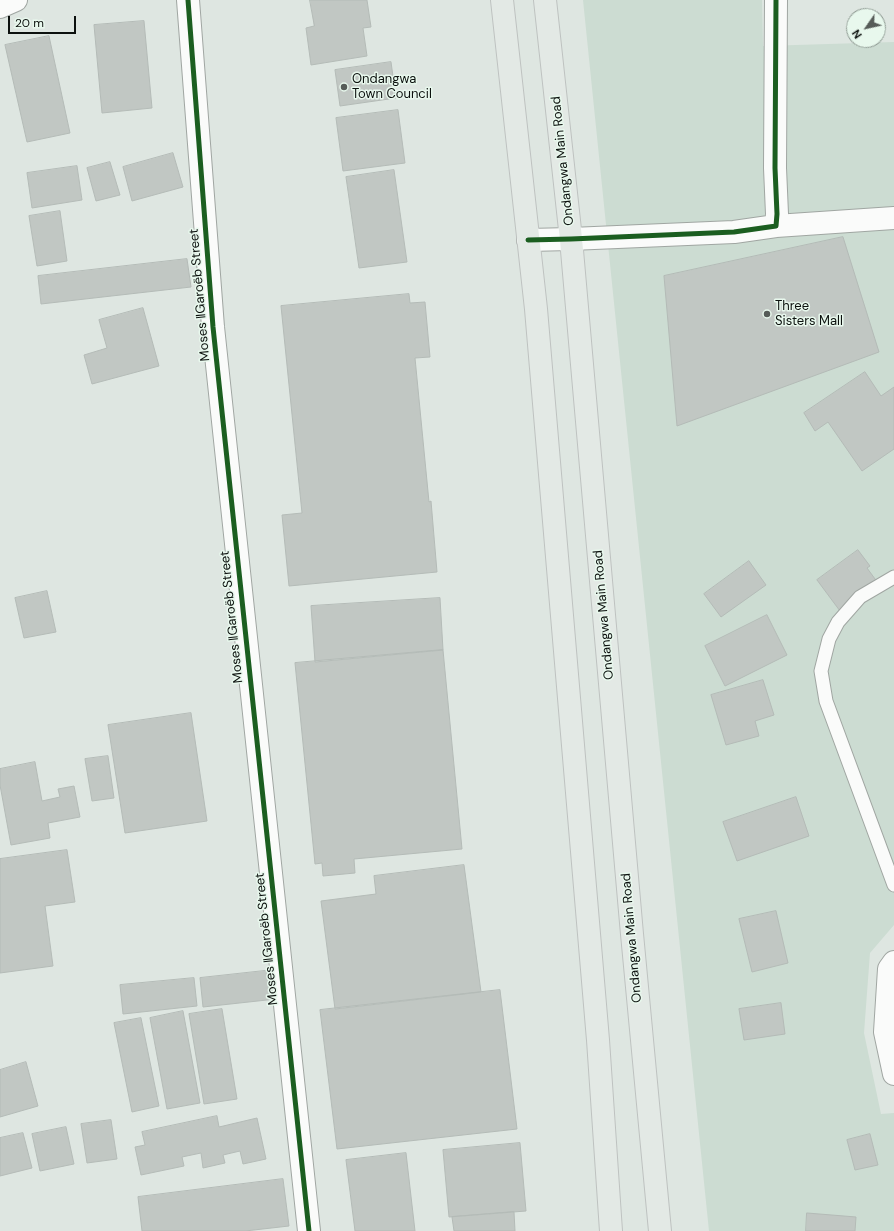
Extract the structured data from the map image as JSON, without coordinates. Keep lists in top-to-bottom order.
{
  "streets": {
    "main road": ["Ondangwa Main Road"],
    "street": ["Moses ǁGaroëb Street"]
  },
  "places": ["Ondangwa Town Council", "Three Sisters Mall"],
  "scale_bar": "20 m",
  "north": "bottom left"
}
